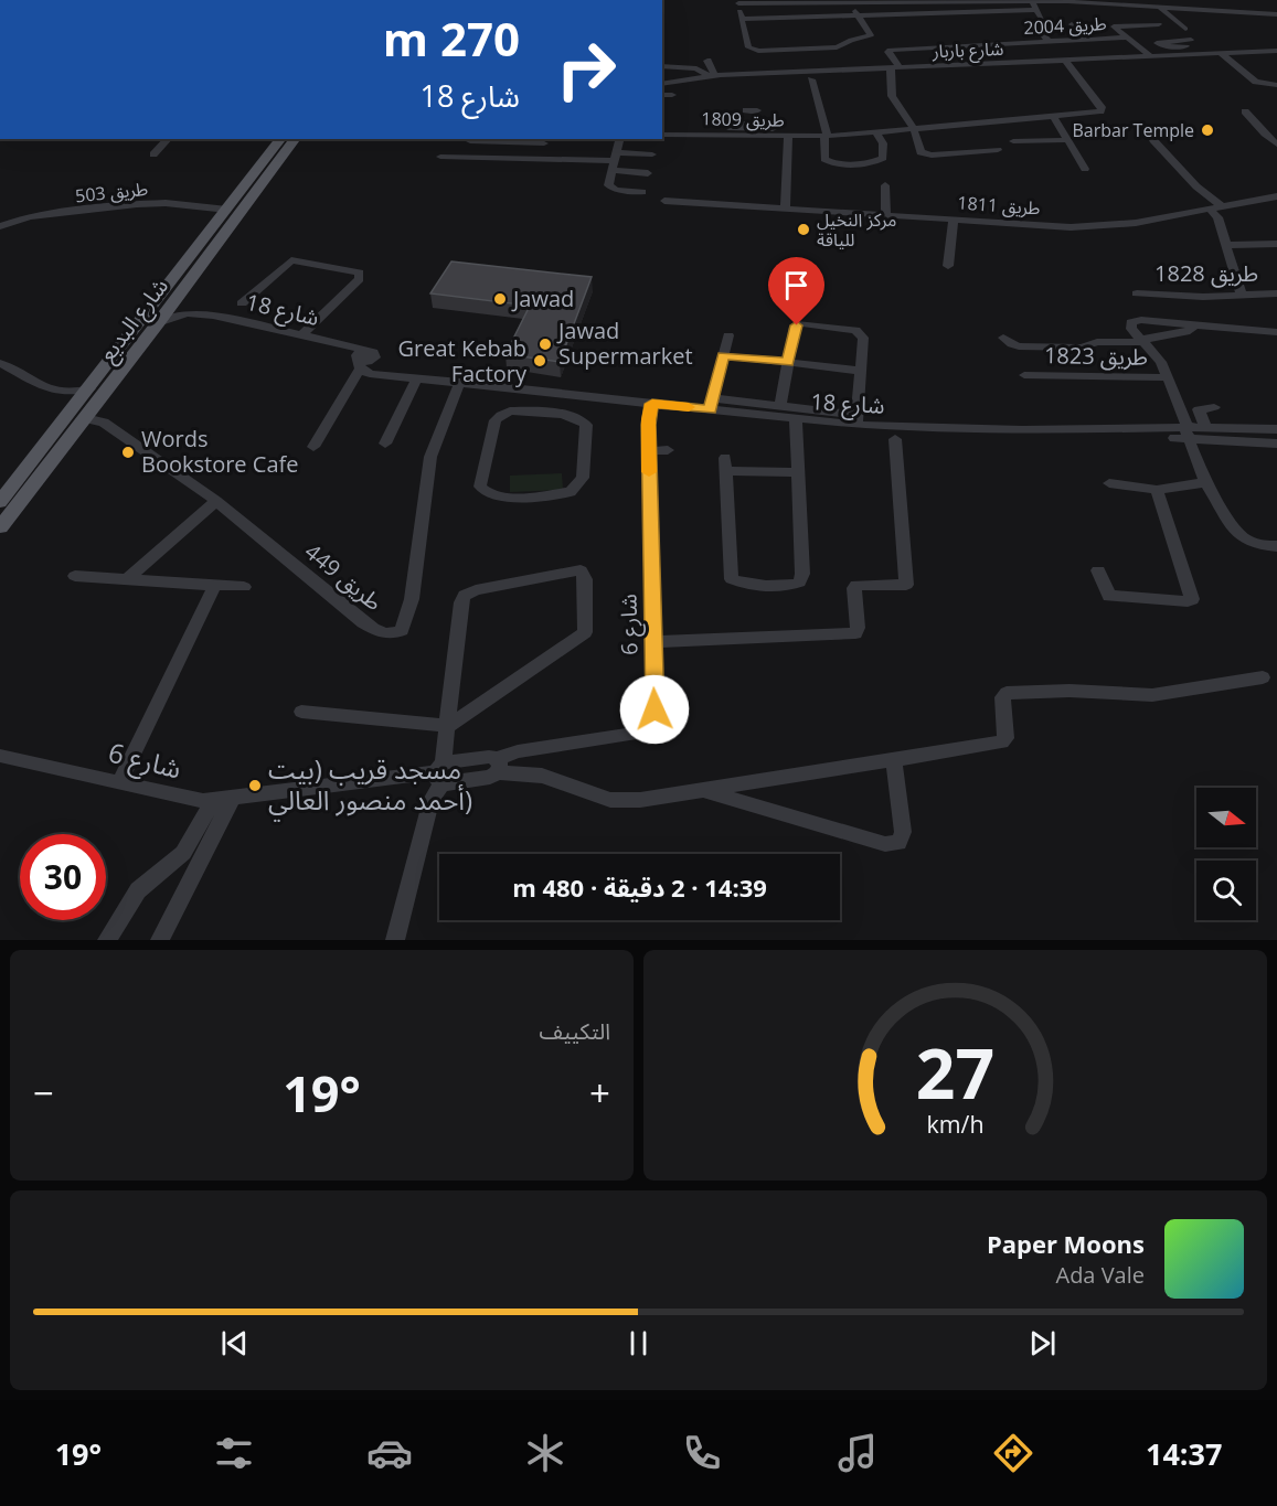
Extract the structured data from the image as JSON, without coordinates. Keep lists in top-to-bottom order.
{
  "streets": {
    "main road": ["شارع البديع"],
    "street": [
      "طريق 2004",
      "شارع باربار",
      "طريق 1809",
      "طريق 503",
      "طريق 1811",
      "طريق 1828",
      "شارع 18",
      "طريق 1823",
      "طريق 449",
      "شارع 6"
    ]
  },
  "crossings": [
    ["طريق 2004", "شارع باربار"],
    ["شارع باربار", "طريق 1809"],
    ["طريق 503", "شارع البديع"],
    ["شارع 18", "شارع البديع"],
    ["شارع 18", "طريق 449"],
    ["شارع 18", "شارع 6"],
    ["شارع البديع", "طريق 449"]
  ],
  "places": [
    "Barbar Temple",
    "مركز النخيل للياقة",
    "Jawad",
    "Jawad Supermarket",
    "Great Kebab Factory",
    "Words Bookstore Cafe",
    "مسجد قريب (بيت أحمد منصور العالي)"
  ],
  "north": "right",
  "page": {
    "turn": ["270 m", "شارع 18"],
    "limit": "30",
    "trip": "14:39 · 2 دقيقة · 480 m",
    "tile": "التكييف",
    "heat": ["−", "19°", "+"],
    "song": ["Paper Moons", "Ada Vale"],
    "tabs": ["14:37", "19°"],
    "gauge": ["27", "km/h"]
  }
}
